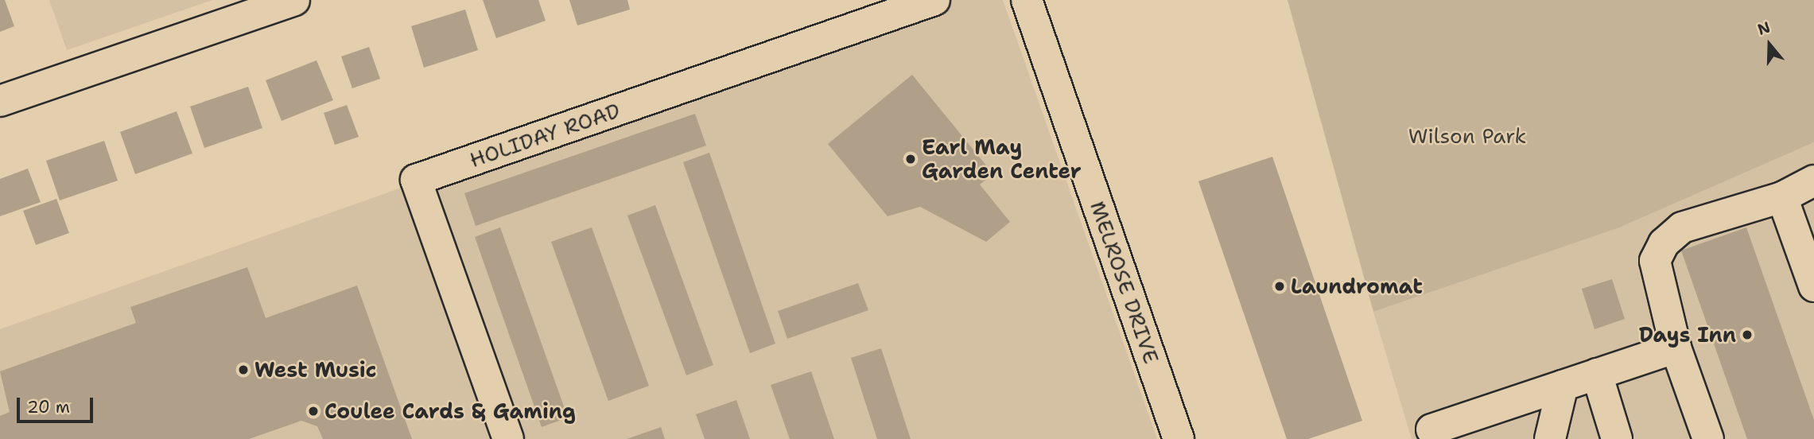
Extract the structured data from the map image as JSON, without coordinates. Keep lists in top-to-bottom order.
{
  "streets": {
    "street": ["HOLIDAY ROAD", "MELROSE DRIVE"]
  },
  "parks": ["Wilson Park"],
  "places": [
    "Earl May Garden Center",
    "Laundromat",
    "Days Inn",
    "West Music",
    "Coulee Cards & Gaming"
  ],
  "scale_bar": "20 m",
  "north": "top"
}
